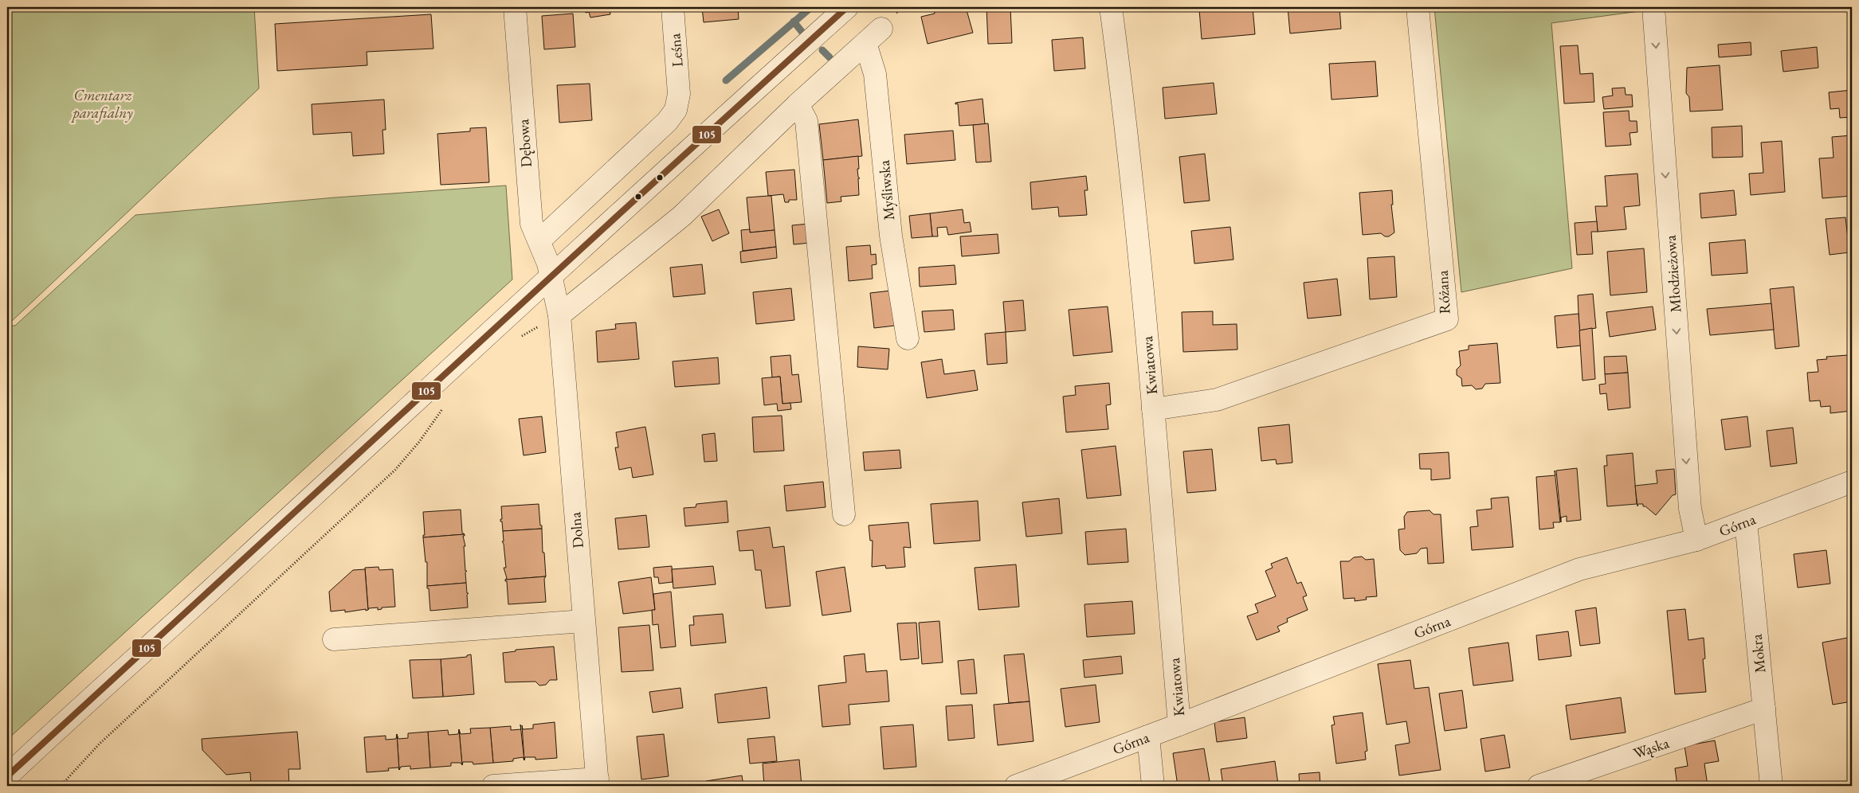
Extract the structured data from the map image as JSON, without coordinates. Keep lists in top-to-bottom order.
{
  "streets": {
    "street": [
      "Leśna",
      "Dębowa",
      "Myśliwska",
      "Młodzieżowa",
      "Różana",
      "Kwiatowa",
      "Górna",
      "Dolna",
      "Mokra",
      "Wąska"
    ]
  },
  "crossings": [
    ["Leśna", "Dębowa"],
    ["Dębowa", "Dolna"],
    ["Młodzieżowa", "Górna"],
    ["Różana", "Kwiatowa"],
    ["Kwiatowa", "Górna"],
    ["Górna", "Mokra"],
    ["Mokra", "Wąska"]
  ],
  "one_way": ["Młodzieżowa"],
  "parks": ["Cmentarz parafialny"],
  "lines": ["transit line 105"]
}
